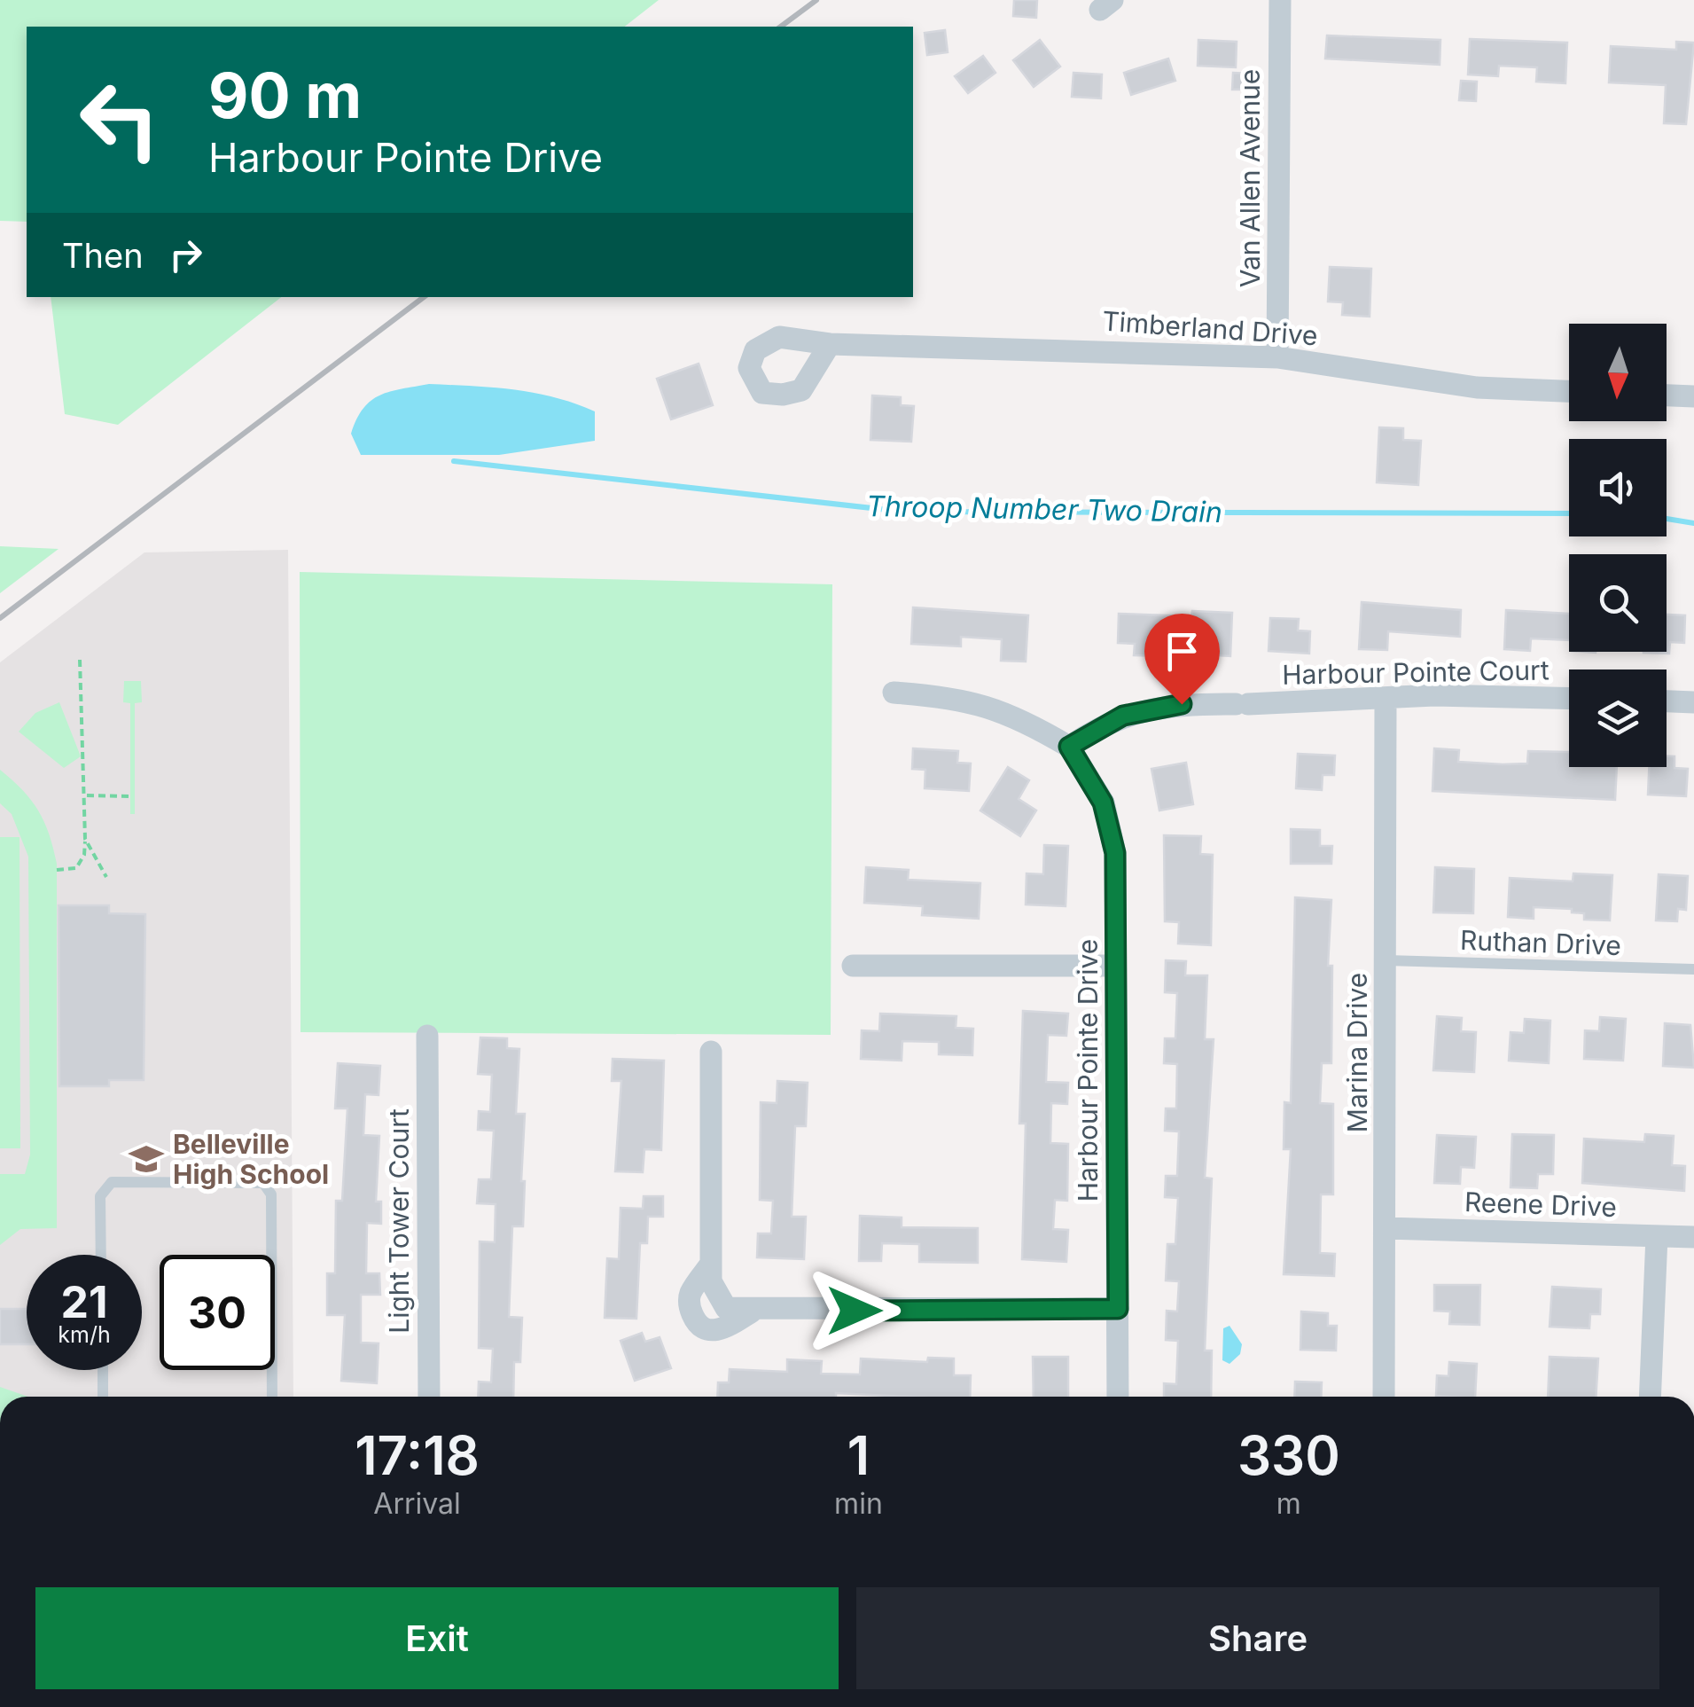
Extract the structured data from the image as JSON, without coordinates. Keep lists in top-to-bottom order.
{
  "streets": {
    "street": [
      "Van Allen Avenue",
      "Timberland Drive",
      "Harbour Pointe Court",
      "Marina Drive",
      "Harbour Pointe Drive",
      "Reene Drive",
      "Light Tower Court"
    ],
    "lane": ["Ruthan Drive"]
  },
  "crossings": [
    ["Van Allen Avenue", "Timberland Drive"],
    ["Harbour Pointe Court", "Marina Drive"],
    ["Harbour Pointe Court", "Harbour Pointe Drive"],
    ["Ruthan Drive", "Marina Drive"],
    ["Marina Drive", "Reene Drive"]
  ],
  "water": ["Throop Number Two Drain"],
  "places": {
    "school or university": ["Belleville High School"]
  },
  "north": "bottom",
  "page": {
    "turn": ["90 m", "Harbour Pointe Drive"],
    "then": "Then",
    "speed": "21 km/h",
    "limit": "30",
    "eta": [
      "17:18",
      "Arrival",
      "1",
      "min",
      "330",
      "m"
    ],
    "buttons": ["Exit", "Share"]
  }
}
